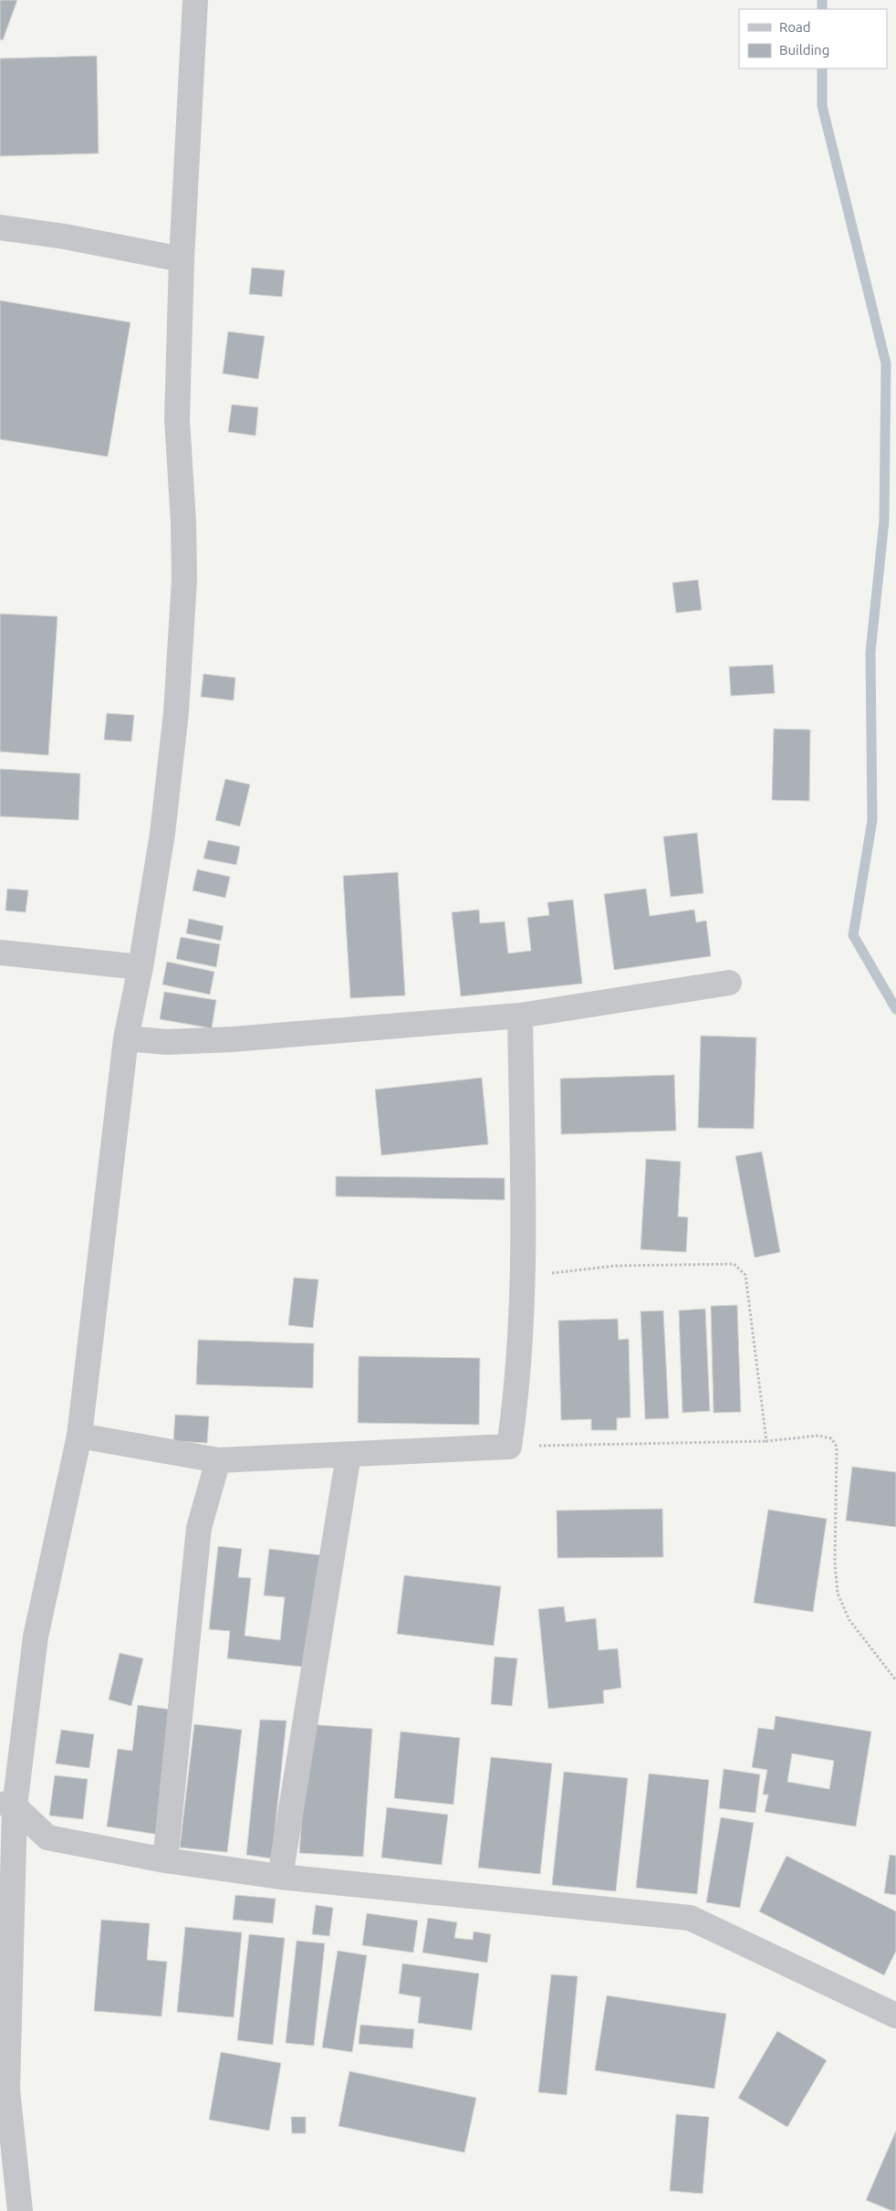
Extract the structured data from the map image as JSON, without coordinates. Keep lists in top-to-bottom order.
{
  "legend": ["Road", "Building"]
}
